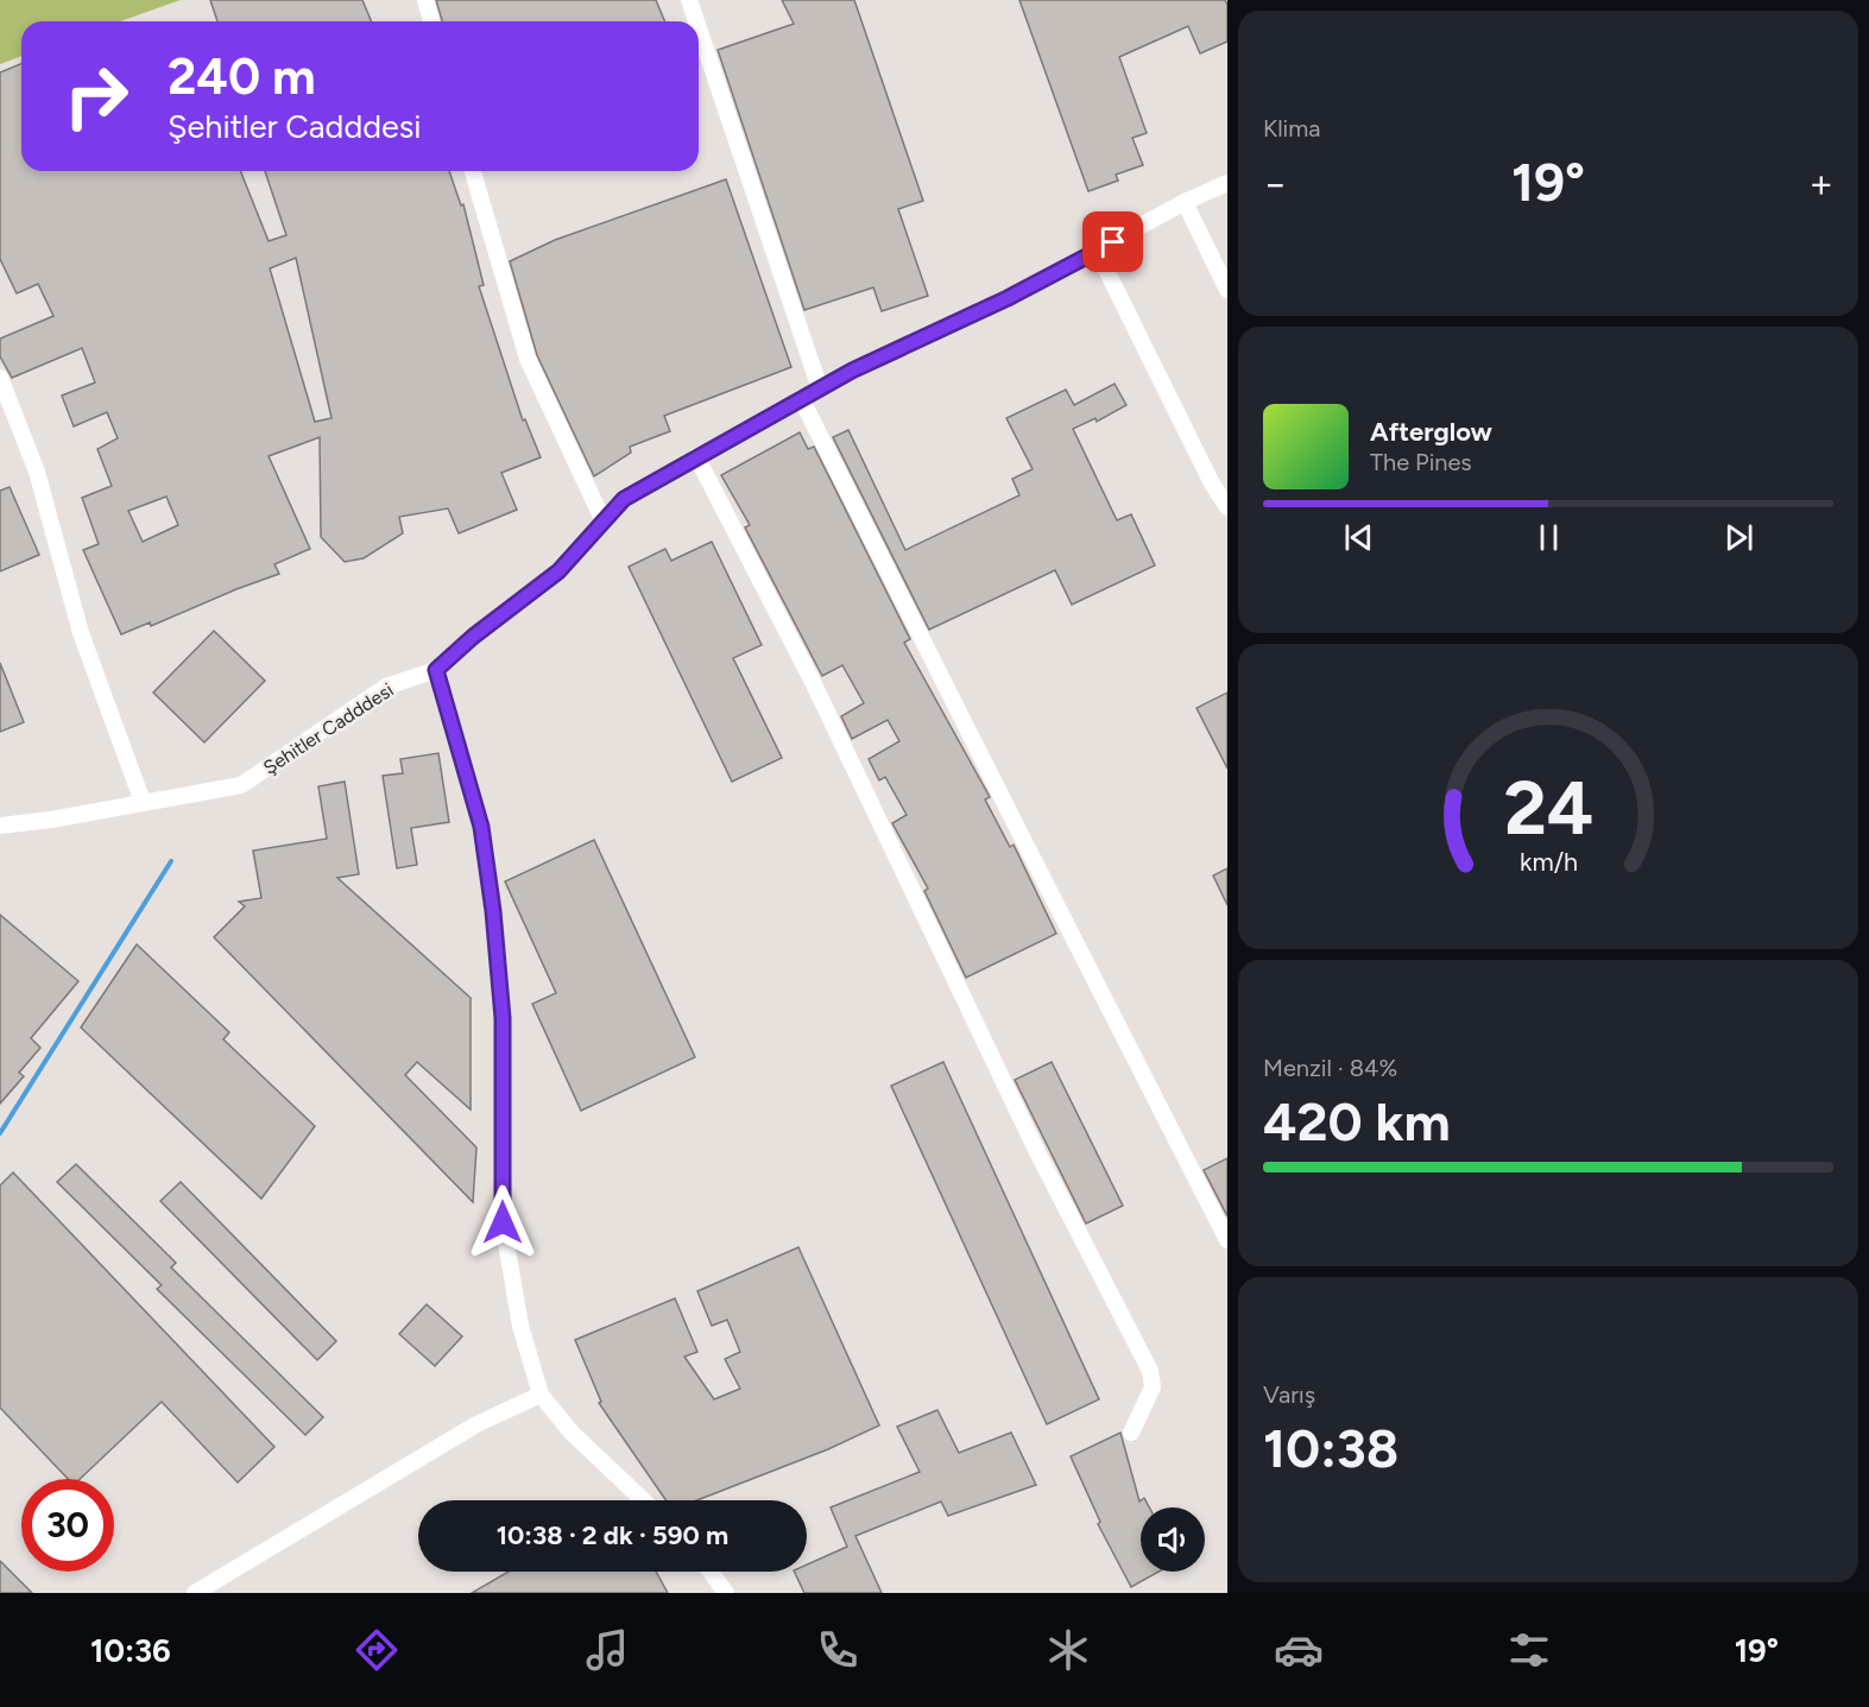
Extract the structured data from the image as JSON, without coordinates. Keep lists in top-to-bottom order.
{
  "streets": {
    "street": ["Şehitler Cadddesi"]
  },
  "page": {
    "tile": [
      "Klima",
      ["Menzil · 84%", "420 km"],
      ["Varış", "10:38"]
    ],
    "turn": ["240 m", "Şehitler Cadddesi"],
    "heat": ["−", "19°", "+"],
    "song": ["Afterglow", "The Pines"],
    "limit": "30",
    "trip": "10:38 · 2 dk · 590 m",
    "tabs": ["10:36", "19°"],
    "gauge": ["24", "km/h"]
  }
}
